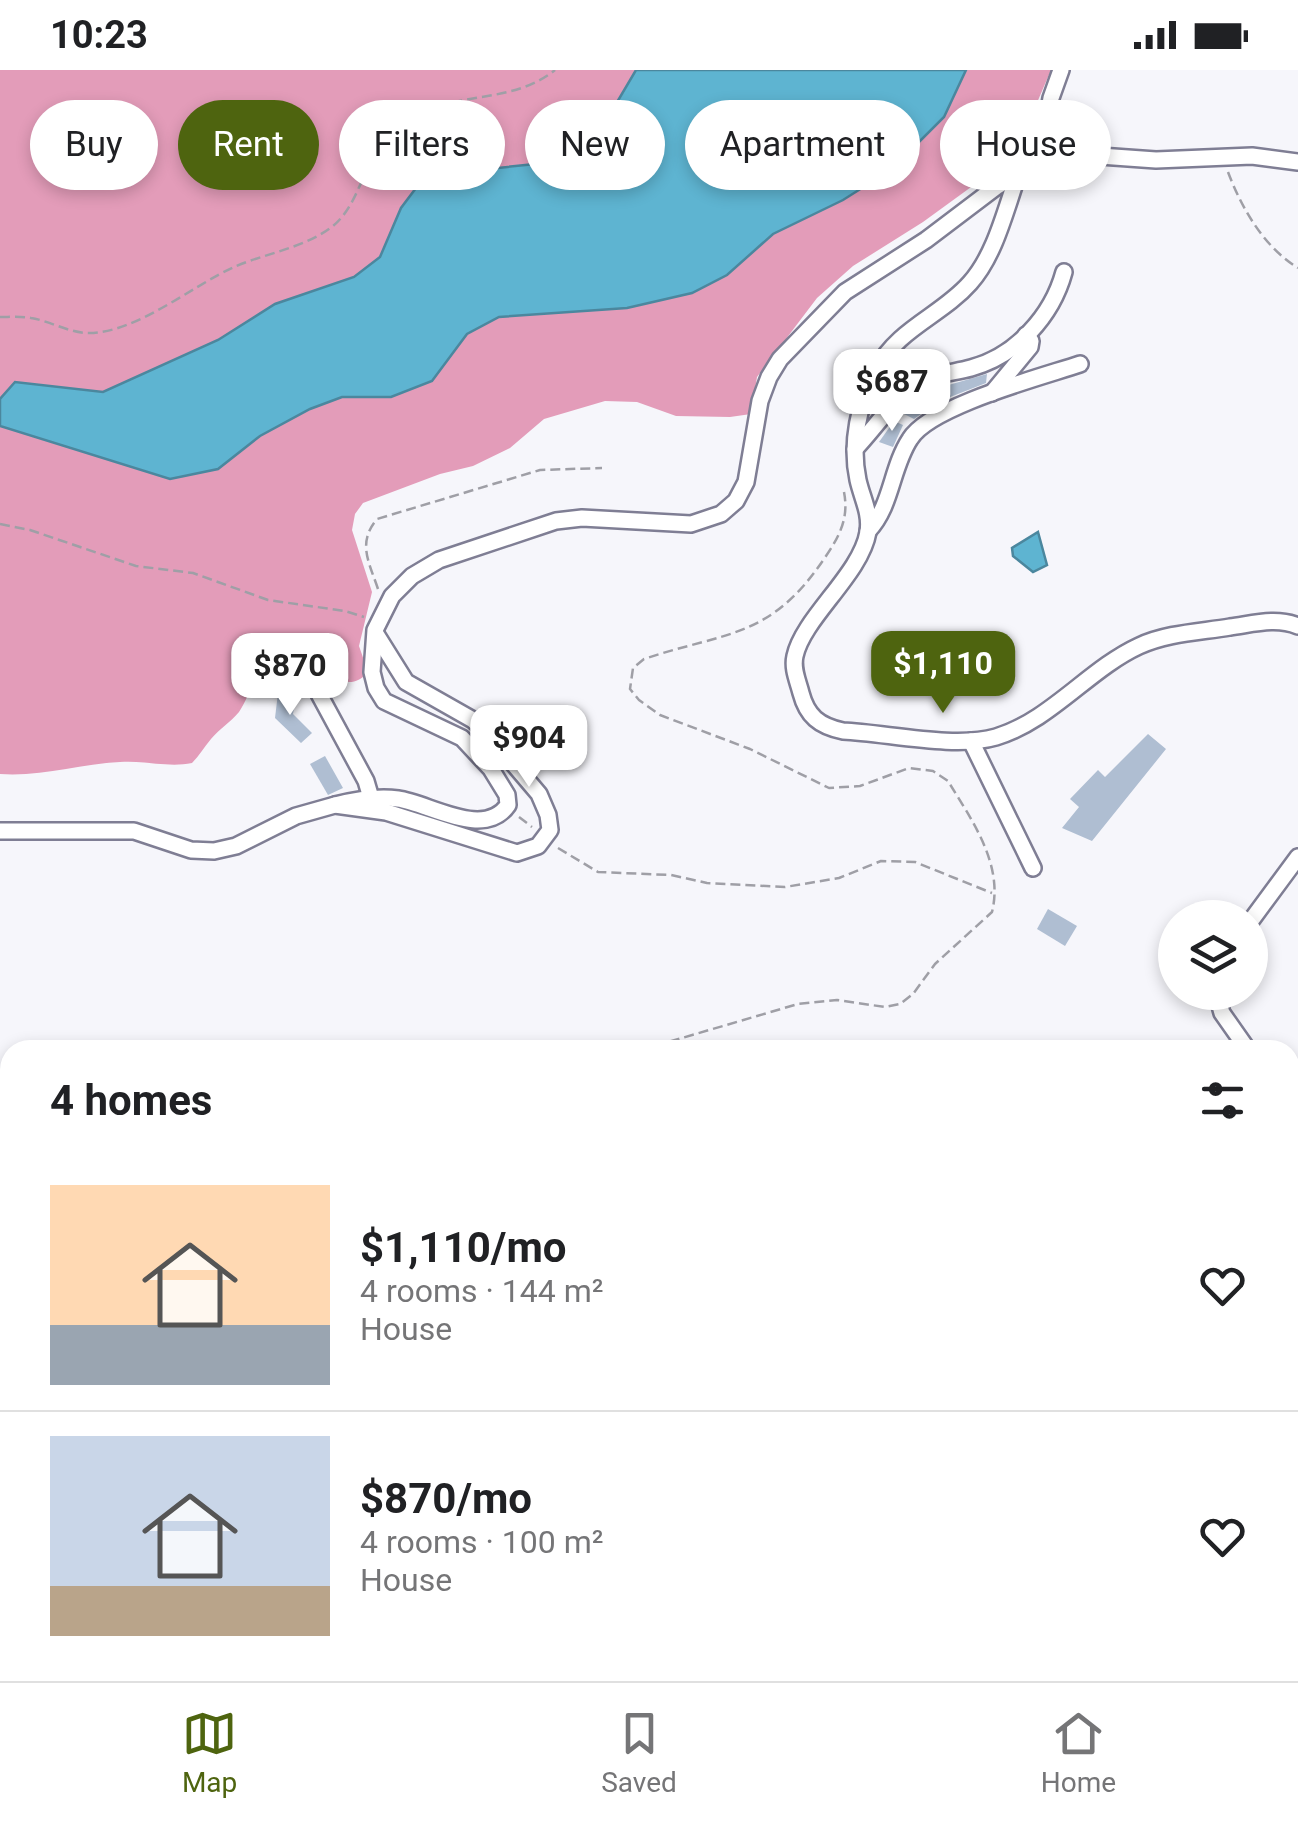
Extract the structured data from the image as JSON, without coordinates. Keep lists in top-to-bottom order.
{
  "page": {
    "status": "10:23",
    "chip": [
      "Buy",
      "Rent",
      "Filters",
      "New",
      "Apartment",
      "House"
    ],
    "price": [
      "$687",
      "$1,110",
      "$870",
      "$904"
    ],
    "heading": "4 homes",
    "list": [
      {
        "name": "$1,110/mo",
        "note": "4 rooms · 144 m² · House"
      },
      {
        "name": "$870/mo",
        "note": "4 rooms · 100 m² · House"
      }
    ],
    "tabs": ["Map", "Saved", "Home"]
  }
}
